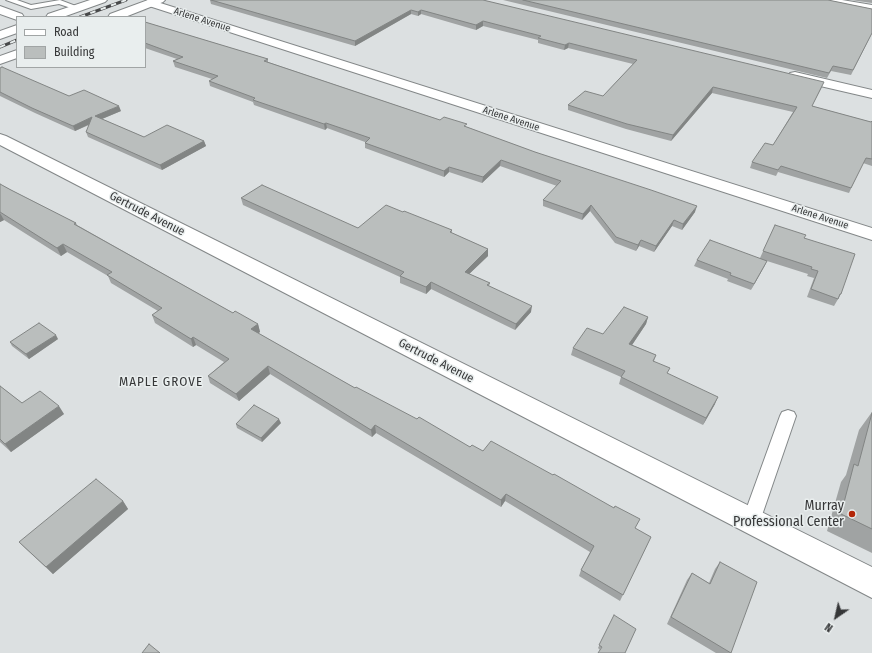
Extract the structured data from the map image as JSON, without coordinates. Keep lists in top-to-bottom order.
{
  "streets": {
    "street": ["Arlene Avenue", "Gertrude Avenue"]
  },
  "districts": ["MAPLE GROVE"],
  "places": ["Murray Professional Center"],
  "legend": ["Road", "Building"],
  "north": "bottom left"
}
